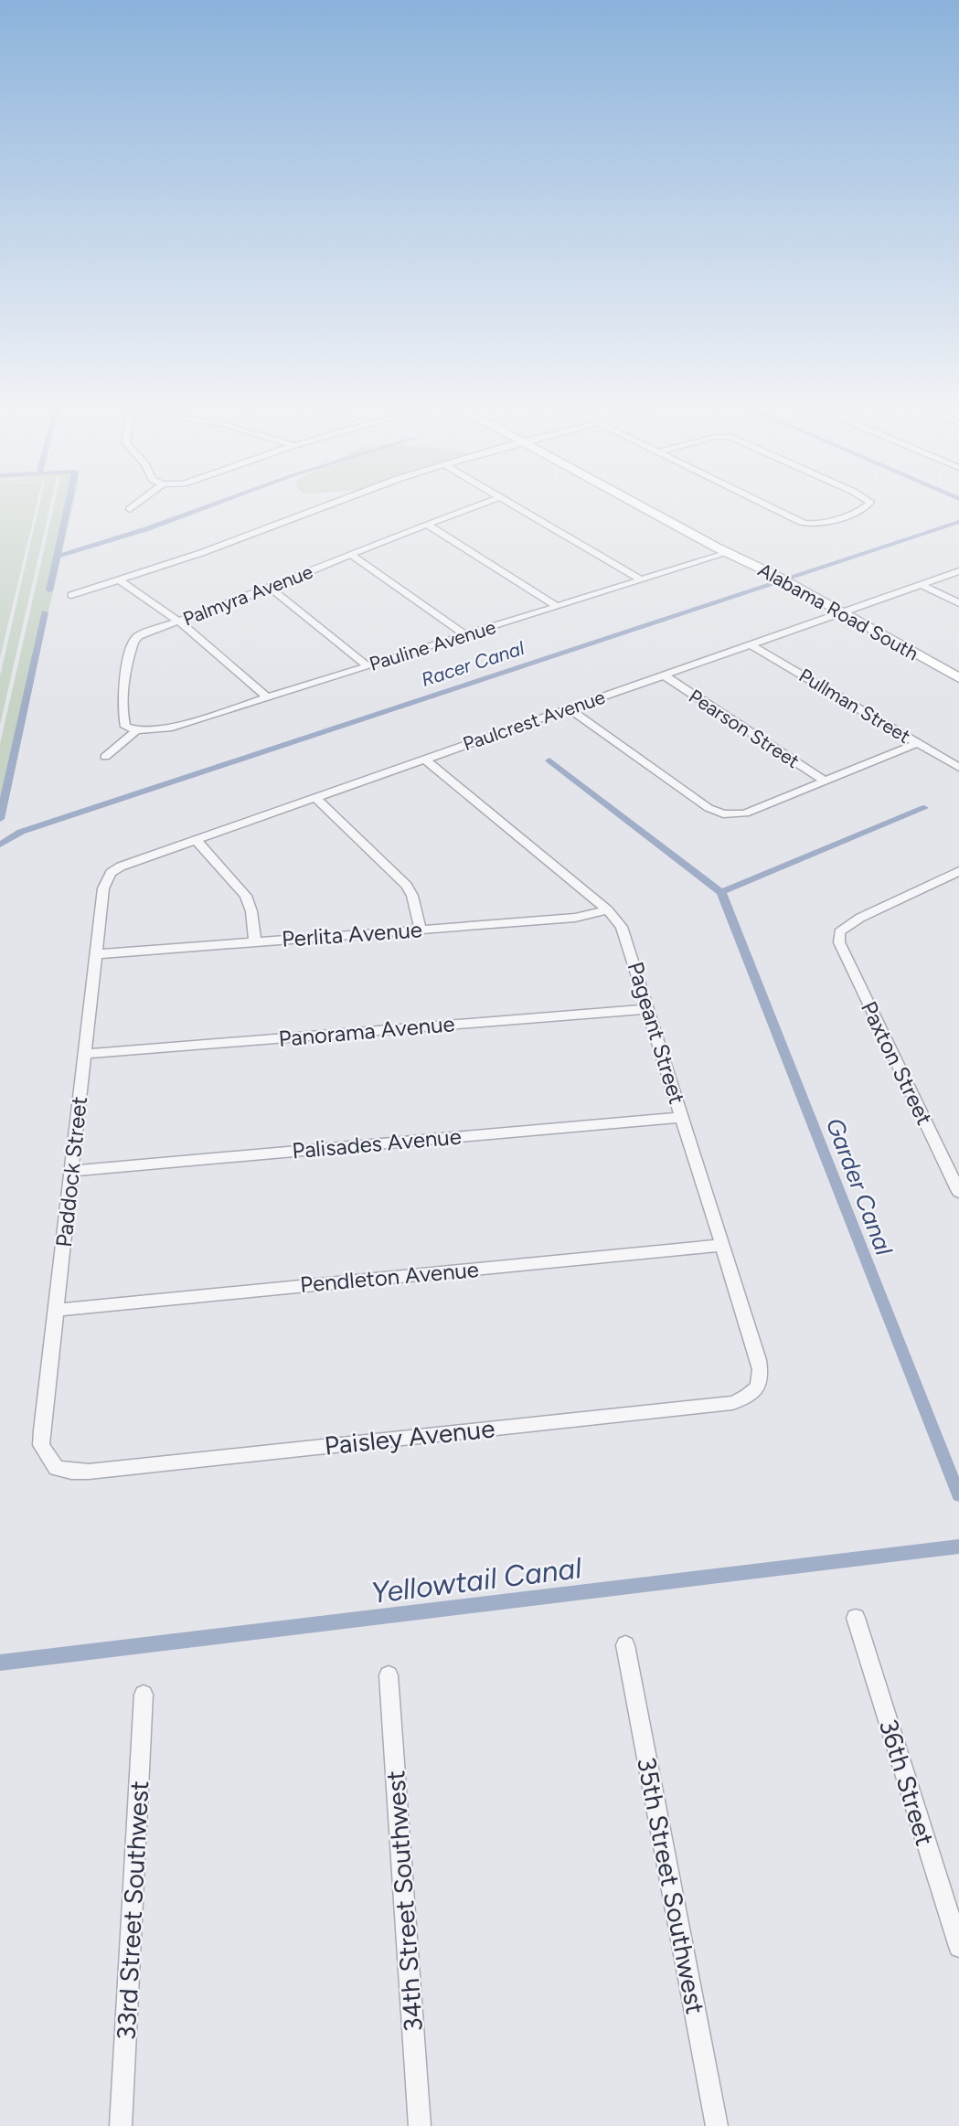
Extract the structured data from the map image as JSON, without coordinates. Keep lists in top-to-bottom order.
{
  "streets": {
    "street": [
      "Palmyra Avenue",
      "Alabama Road South",
      "Pauline Avenue",
      "Pullman Street",
      "Paulcrest Avenue",
      "Pearson Street",
      "Perlita Avenue",
      "Panorama Avenue",
      "Pageant Street",
      "Paxton Street",
      "Palisades Avenue",
      "Paddock Street",
      "Pendleton Avenue",
      "Paisley Avenue",
      "36th Street",
      "35th Street Southwest",
      "34th Street Southwest",
      "33rd Street Southwest"
    ]
  },
  "crossings": [
    ["Palmyra Avenue", "Pauline Avenue"],
    ["Alabama Road South", "Pauline Avenue"],
    ["Alabama Road South", "Paulcrest Avenue"],
    ["Pullman Street", "Paulcrest Avenue"],
    ["Paulcrest Avenue", "Pearson Street"],
    ["Paulcrest Avenue", "Pageant Street"],
    ["Paulcrest Avenue", "Paddock Street"],
    ["Perlita Avenue", "Pageant Street"],
    ["Perlita Avenue", "Paddock Street"],
    ["Panorama Avenue", "Pageant Street"],
    ["Panorama Avenue", "Paddock Street"],
    ["Pageant Street", "Palisades Avenue"],
    ["Pageant Street", "Pendleton Avenue"],
    ["Pageant Street", "Paisley Avenue"],
    ["Palisades Avenue", "Paddock Street"],
    ["Paddock Street", "Pendleton Avenue"],
    ["Paddock Street", "Paisley Avenue"]
  ],
  "water": ["Racer Canal", "Garder Canal", "Yellowtail Canal"]
}
